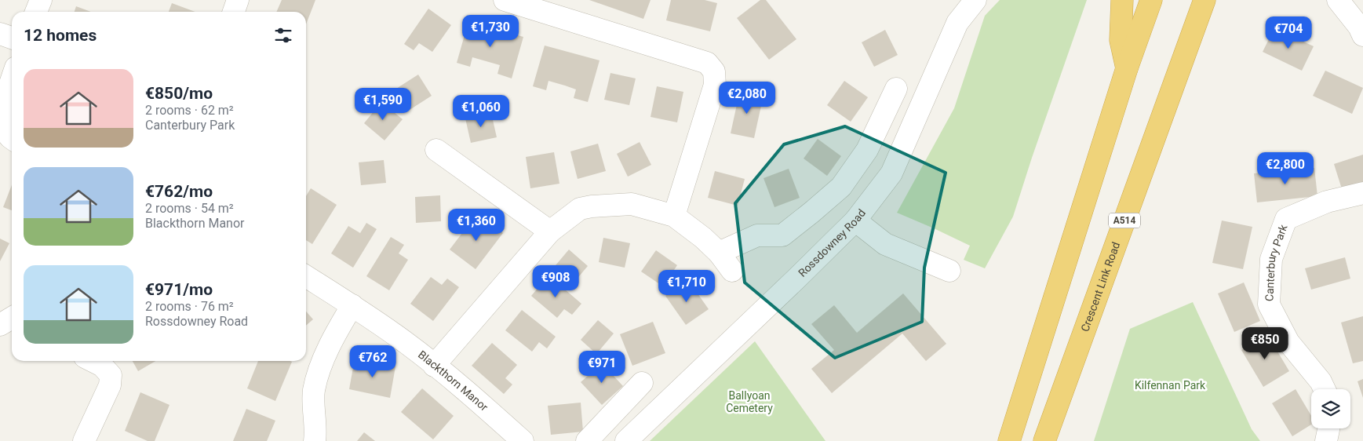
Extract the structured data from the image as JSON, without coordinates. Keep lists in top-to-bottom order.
{
  "streets": {
    "highway": ["A514", "Crescent Link Road"],
    "street": ["Rossdowney Road", "Canterbury Park", "Blackthorn Manor"]
  },
  "parks": ["Kilfennan Park", "Ballyoan Cemetery"],
  "page": {
    "heading": "12 homes",
    "price": [
      "€1,730",
      "€704",
      "€2,080",
      "€1,590",
      "€1,060",
      "€2,800",
      "€1,360",
      "€908",
      "€1,710",
      "€850",
      "€762",
      "€971"
    ],
    "list": [
      {
        "name": "€850/mo",
        "note": "2 rooms · 62 m² · Canterbury Park"
      },
      {
        "name": "€762/mo",
        "note": "2 rooms · 54 m² · Blackthorn Manor"
      },
      {
        "name": "€971/mo",
        "note": "2 rooms · 76 m² · Rossdowney Road"
      }
    ]
  }
}
